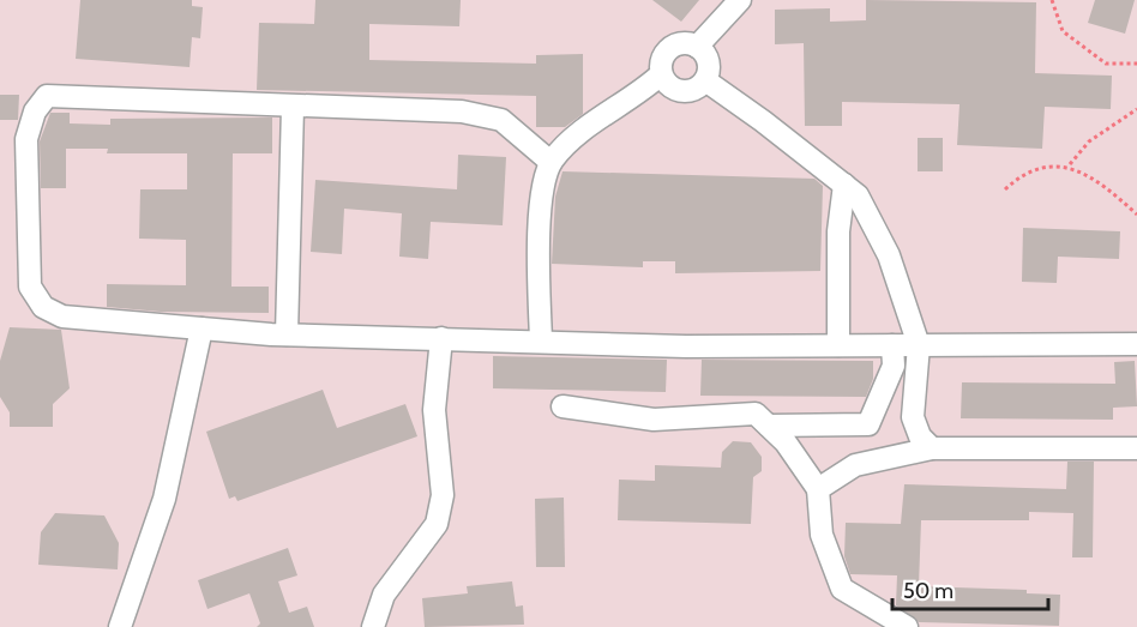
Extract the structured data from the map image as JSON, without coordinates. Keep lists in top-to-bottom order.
{
  "scale_bar": "50 m"
}
